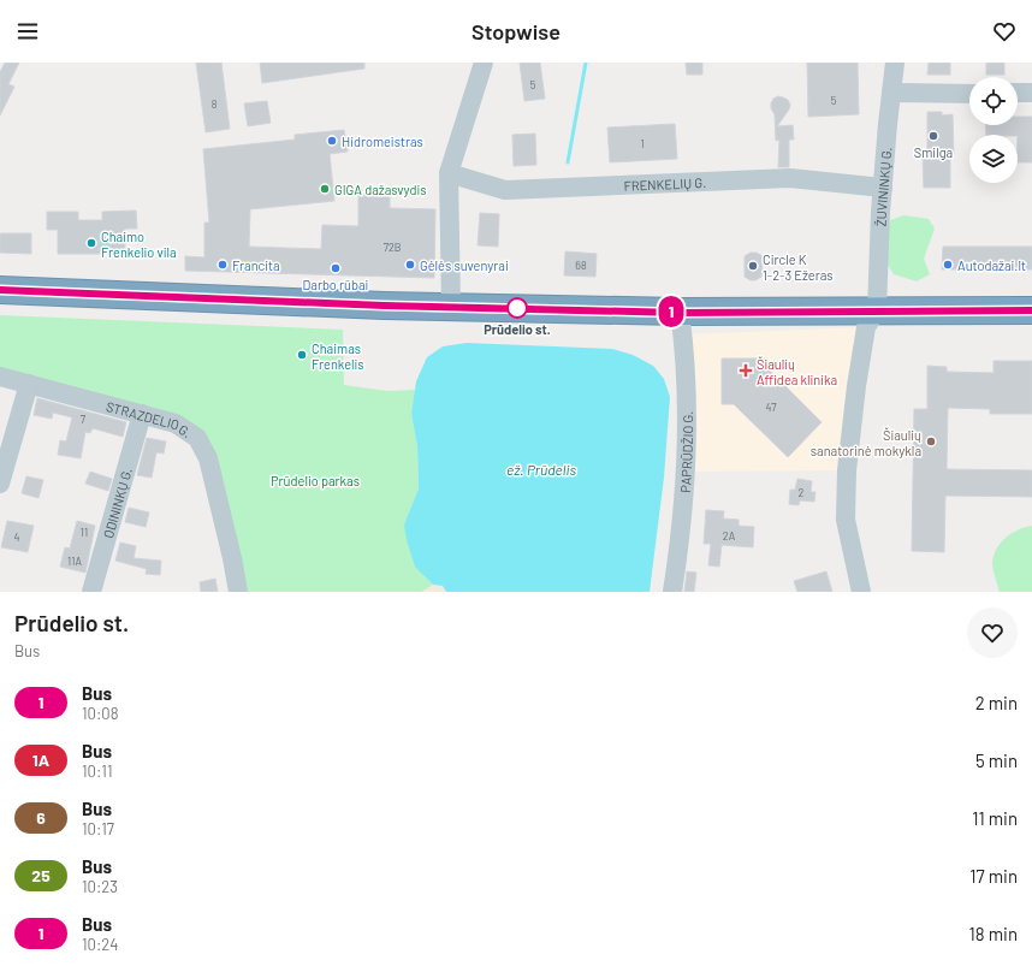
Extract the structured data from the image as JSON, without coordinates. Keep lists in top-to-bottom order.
{
  "streets": {
    "street": [
      "FRENKELIŲ G.",
      "ŽUVININKŲ G.",
      "STRAZDELIO G.",
      "PAPRŪDŽIO G.",
      "ODININKŲ G."
    ]
  },
  "crossings": [
    ["FRENKELIŲ G.", "ŽUVININKŲ G."],
    ["STRAZDELIO G.", "ODININKŲ G."]
  ],
  "water": ["ež. Prūdelis"],
  "parks": ["Prūdelio parkas"],
  "places": {
    "other": [
      "Smilga",
      "Hidromeistras",
      "GIGA dažasvydis",
      "Chaimo Frenkelio vila",
      "Francita",
      "Gėlės suvenyrai",
      "Autodažai.lt",
      "Circle K 1-2-3 Ežeras",
      "Darbo rūbai",
      "Prūdelio st.",
      "Chaimas Frenkelis",
      "Šiaulių sanatorinė mokykla"
    ],
    "health": ["Šiaulių Affidea klinika"]
  },
  "lines": ["bus line 1"],
  "house_numbers": [
    "5",
    "5",
    "8",
    "1",
    "72B",
    "68",
    "47",
    "7",
    "2",
    "11",
    "2A",
    "4",
    "11A"
  ],
  "page": {
    "header": "Stopwise",
    "on_map": "1",
    "heading": ["Prūdelio st.", "Bus"],
    "list": [
      {
        "mark": "1",
        "name": "Bus",
        "note": "10:08",
        "value": "2 min"
      },
      {
        "mark": "1A",
        "name": "Bus",
        "note": "10:11",
        "value": "5 min"
      },
      {
        "mark": "6",
        "name": "Bus",
        "note": "10:17",
        "value": "11 min"
      },
      {
        "mark": "25",
        "name": "Bus",
        "note": "10:23",
        "value": "17 min"
      },
      {
        "mark": "1",
        "name": "Bus",
        "note": "10:24",
        "value": "18 min"
      }
    ]
  }
}
